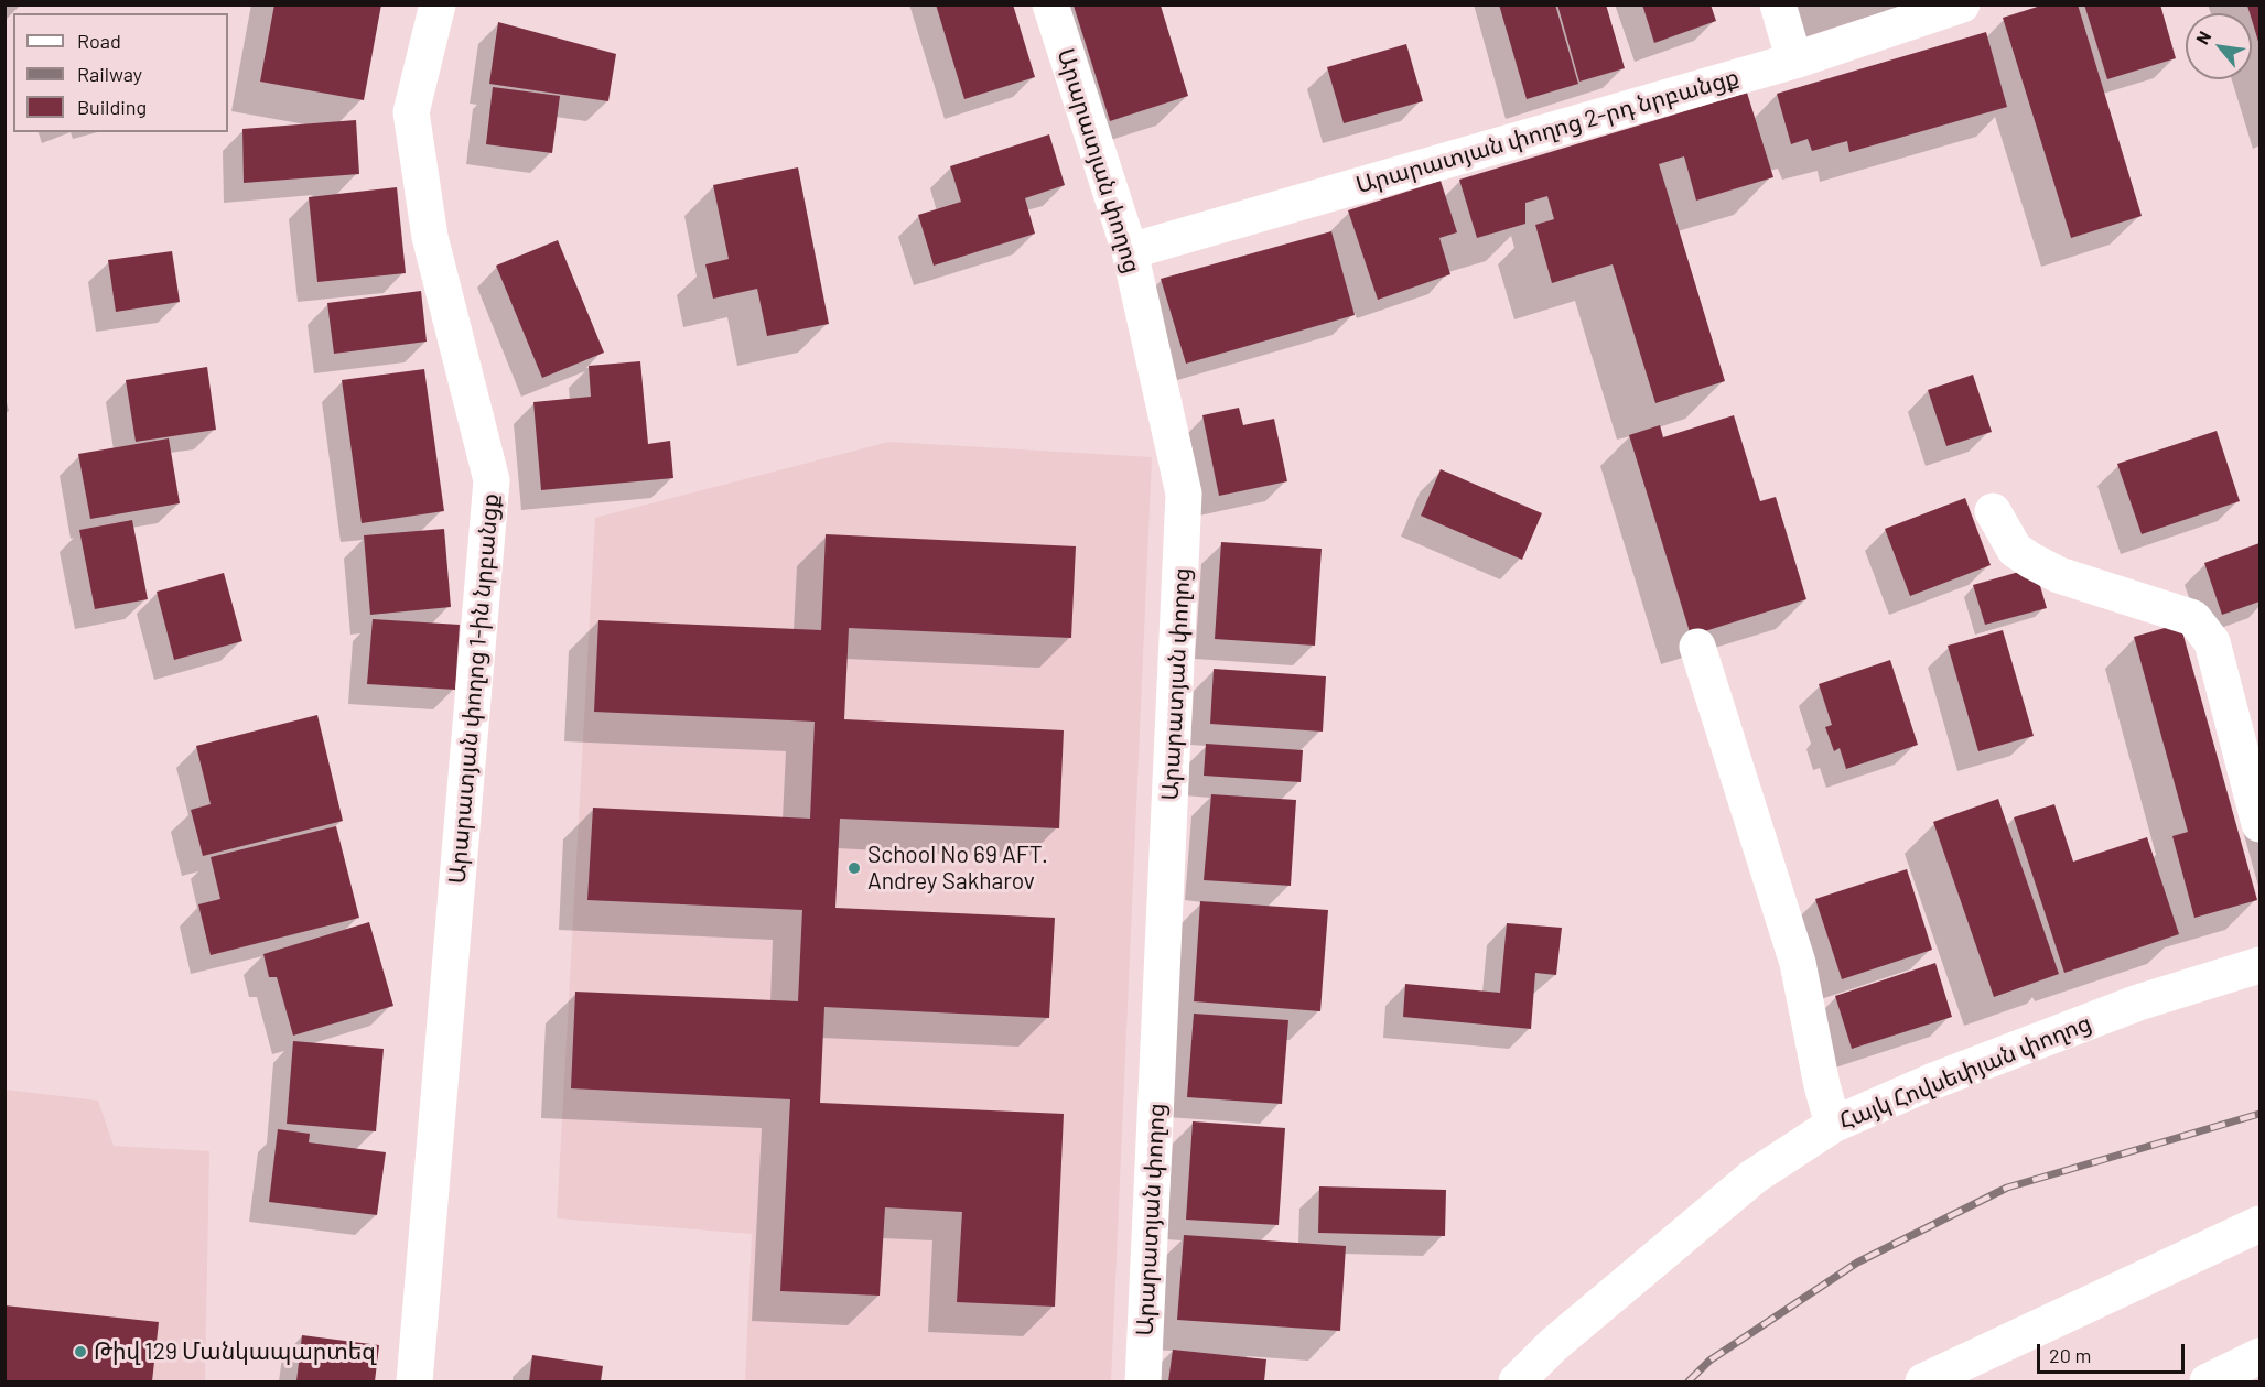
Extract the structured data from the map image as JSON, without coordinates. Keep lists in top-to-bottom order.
{
  "streets": {
    "street": [
      "Արարատյան փողոց 2-րդ նրբանցք",
      "Արարատյան փողոց",
      "Արարատյան փողոց 1-ին նրբանցք",
      "Հայկ Հովսեփյան փողոց"
    ]
  },
  "crossings": [
    ["Արարատյան փողոց 2-րդ նրբանցք", "Արարատյան փողոց"]
  ],
  "places": ["School No 69 AFT. Andrey Sakharov", "Թիվ 129 Մանկապարտեզ"],
  "legend": ["Road", "Railway", "Building"],
  "scale_bar": "20 m",
  "north": "top left"
}
